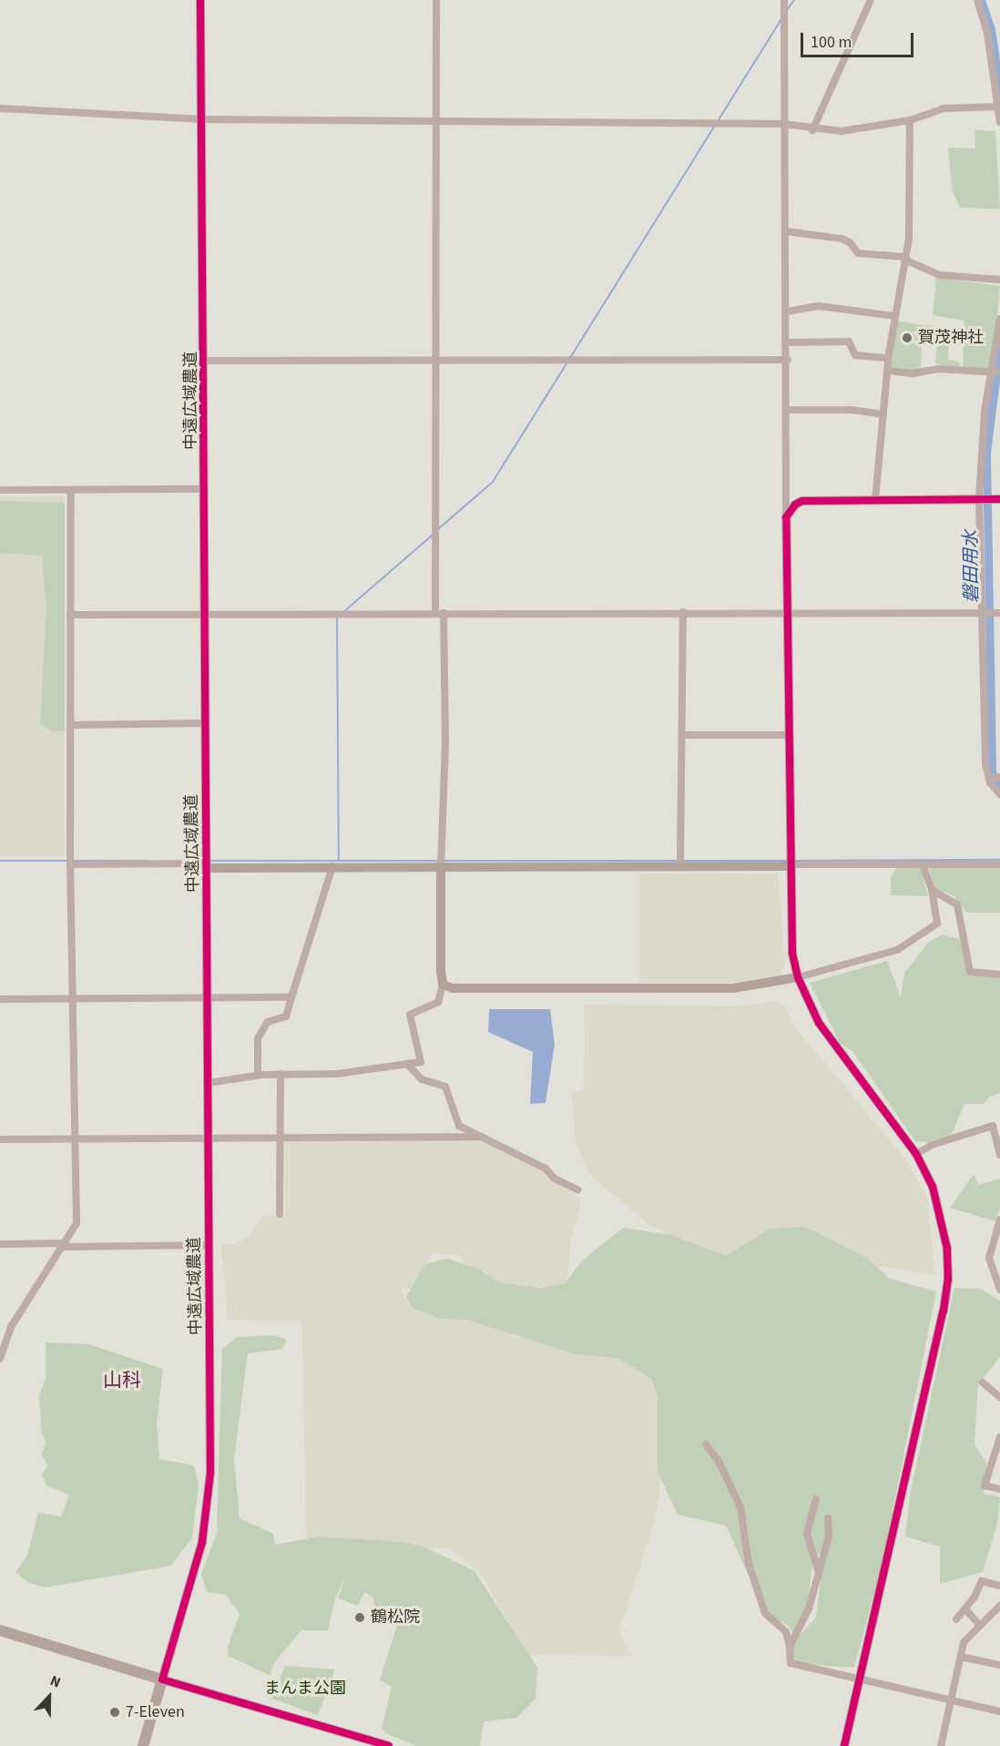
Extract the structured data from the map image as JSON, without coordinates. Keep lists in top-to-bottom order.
{
  "streets": {
    "street": ["中遠広域農道"]
  },
  "districts": ["山科"],
  "water": ["磐田用水"],
  "parks": ["まんま公園"],
  "places": ["賀茂神社", "鶴松院", "7-Eleven"],
  "scale_bar": "100 m",
  "north": "top"
}
